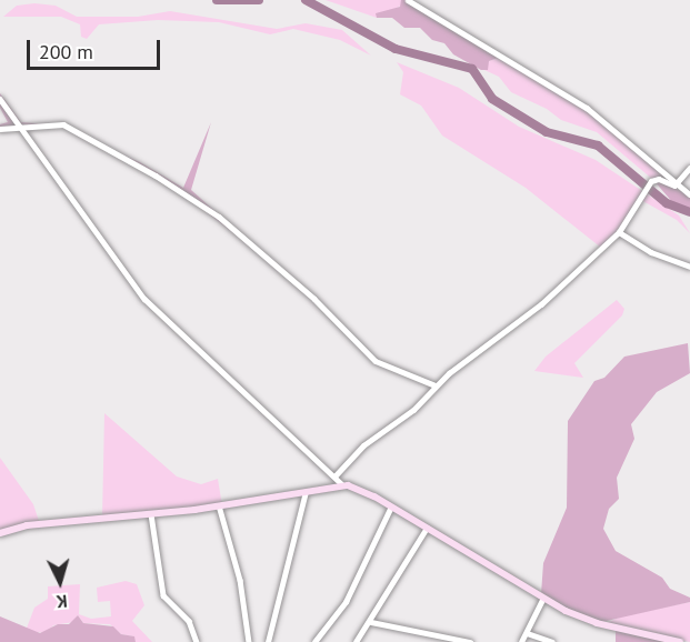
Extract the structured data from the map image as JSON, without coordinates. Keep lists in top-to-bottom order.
{
  "scale_bar": "200 m",
  "north": "bottom"
}
